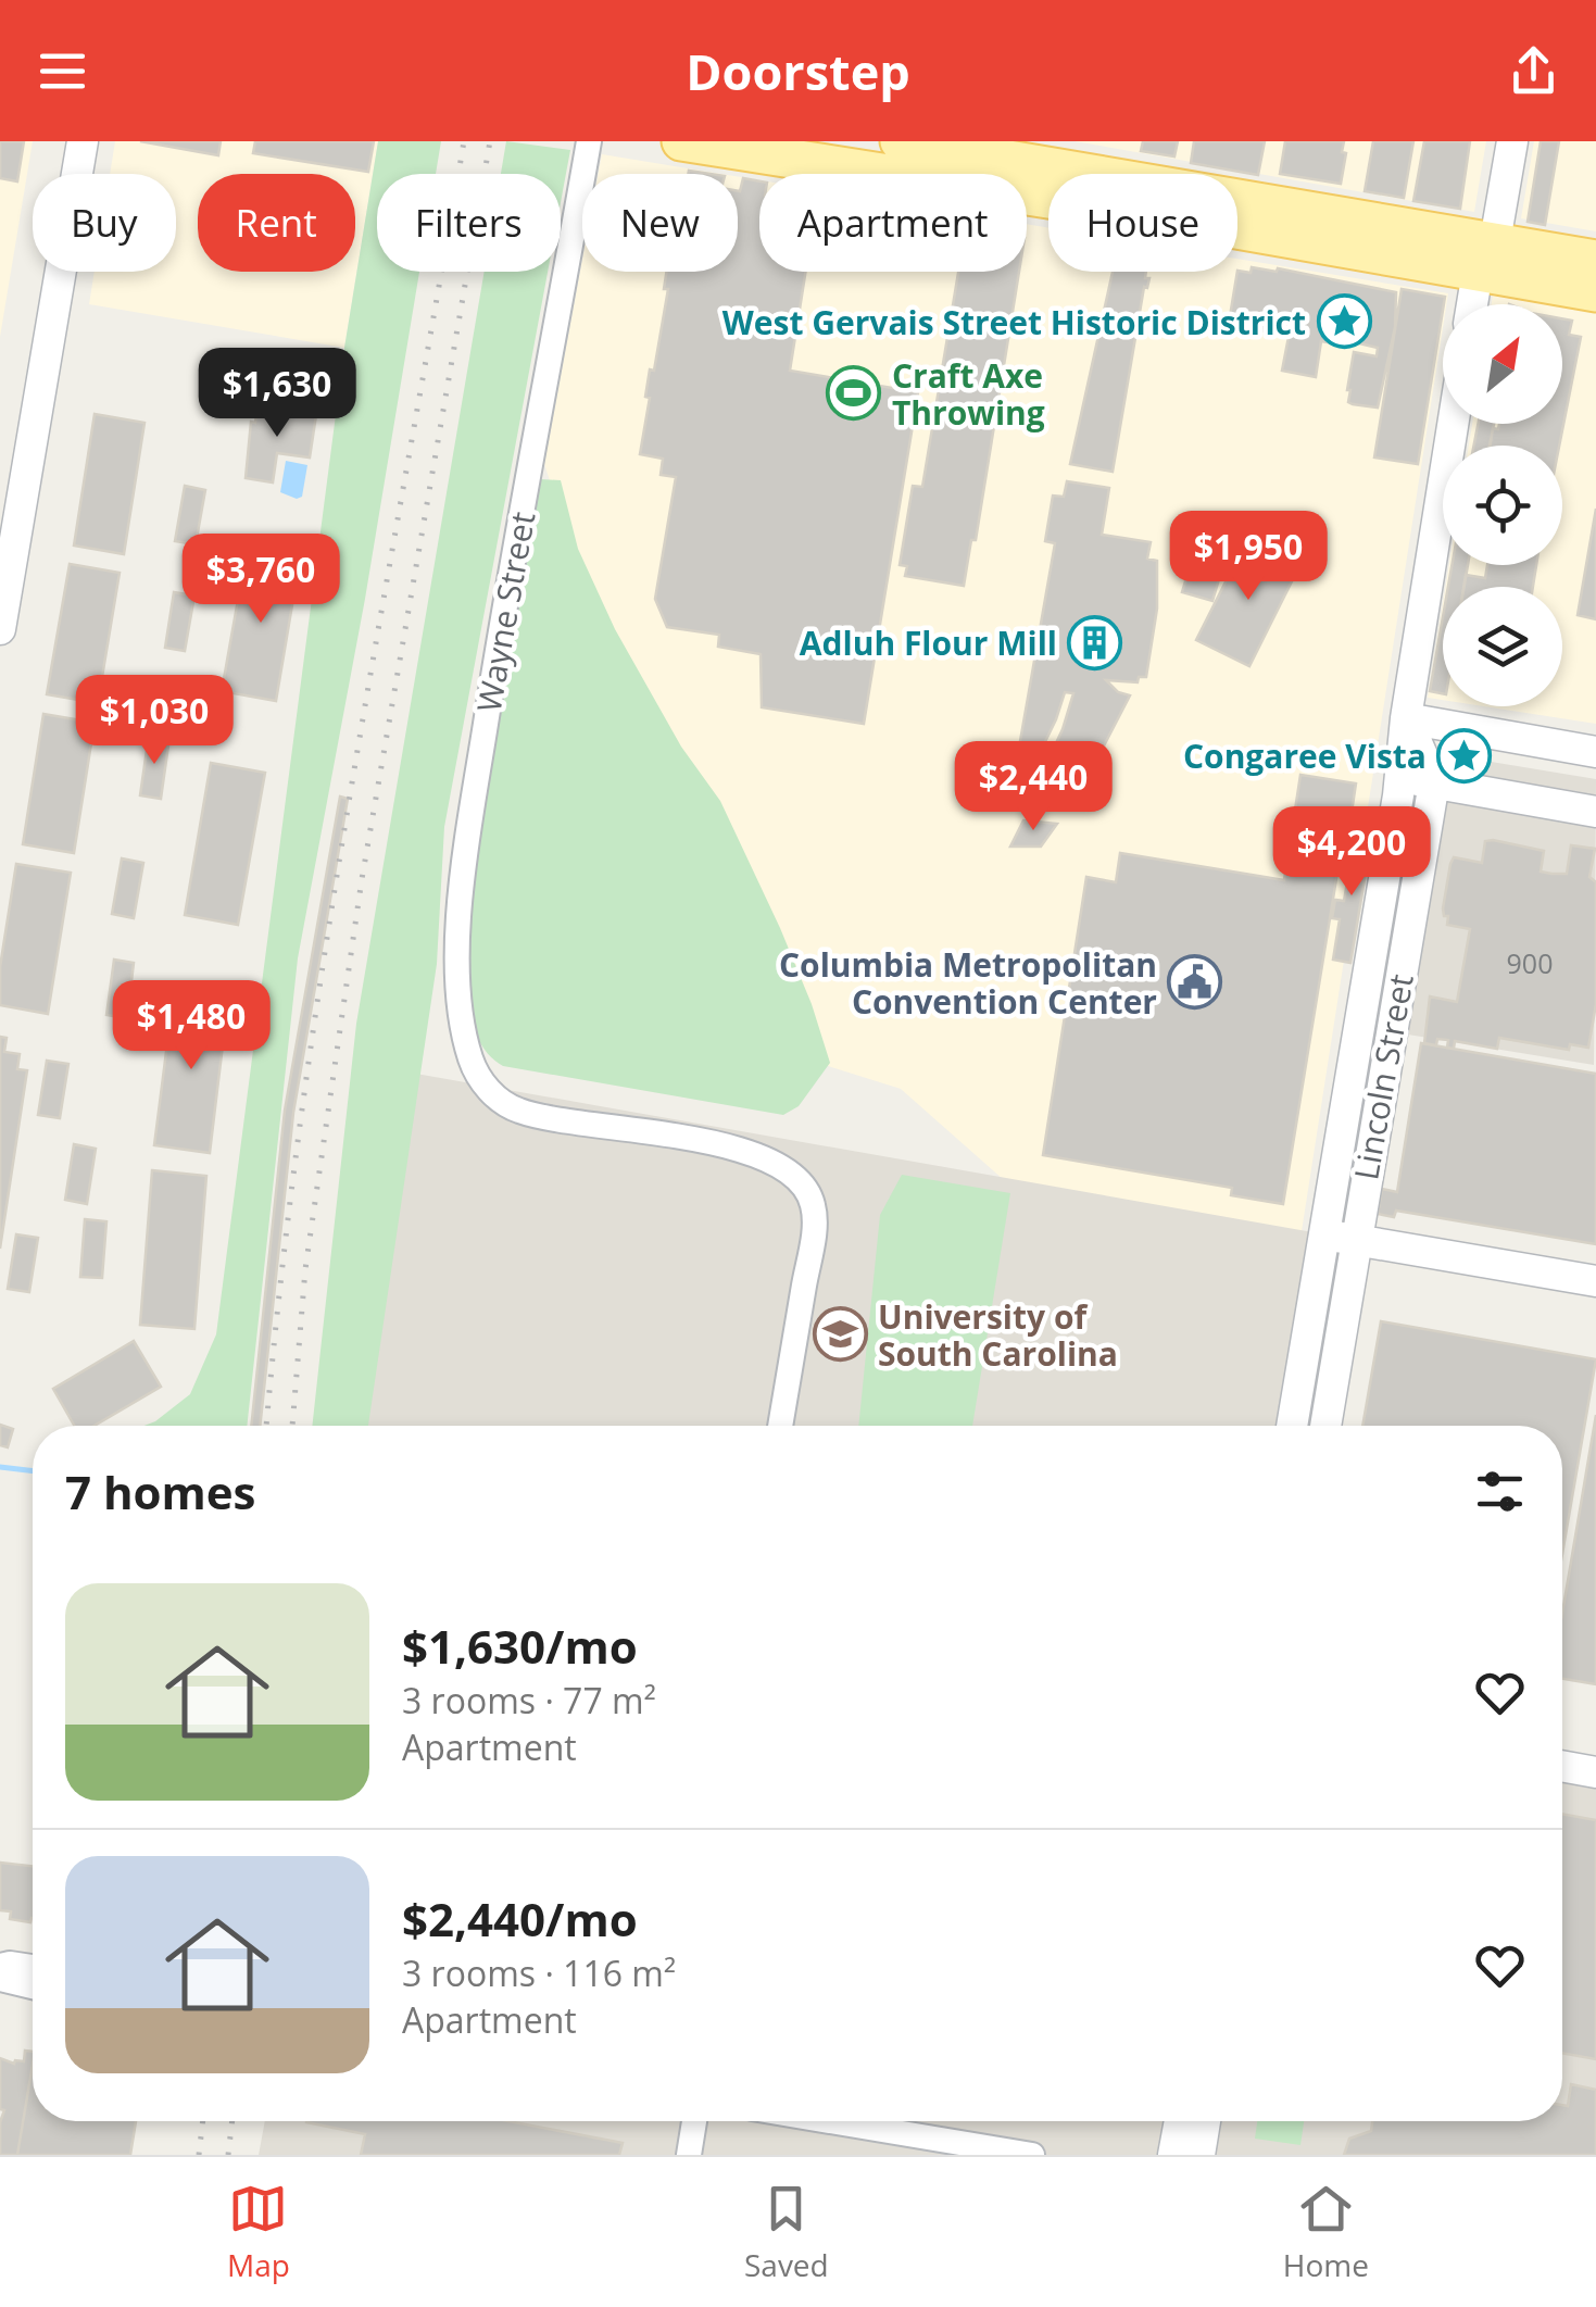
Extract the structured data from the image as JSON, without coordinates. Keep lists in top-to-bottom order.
{
  "streets": {
    "street": ["Wayne Street", "Lincoln Street"]
  },
  "places": {
    "place": ["West Gervais Street Historic District", "Congaree Vista"],
    "sports": ["Craft Axe Throwing"],
    "building": ["Adluh Flour Mill"],
    "public building": ["Columbia Metropolitan Convention Center"],
    "school or university": ["University of South Carolina"]
  },
  "house_numbers": ["900"],
  "north": "top right",
  "page": {
    "header": "Doorstep",
    "chip": [
      "Buy",
      "Rent",
      "Filters",
      "New",
      "Apartment",
      "House"
    ],
    "price": [
      "$1,630",
      "$1,950",
      "$3,760",
      "$1,030",
      "$2,440",
      "$4,200",
      "$1,480"
    ],
    "heading": "7 homes",
    "list": [
      {
        "name": "$1,630/mo",
        "note": "3 rooms · 77 m² · Apartment"
      },
      {
        "name": "$2,440/mo",
        "note": "3 rooms · 116 m² · Apartment"
      }
    ],
    "tabs": ["Map", "Saved", "Home"]
  }
}
